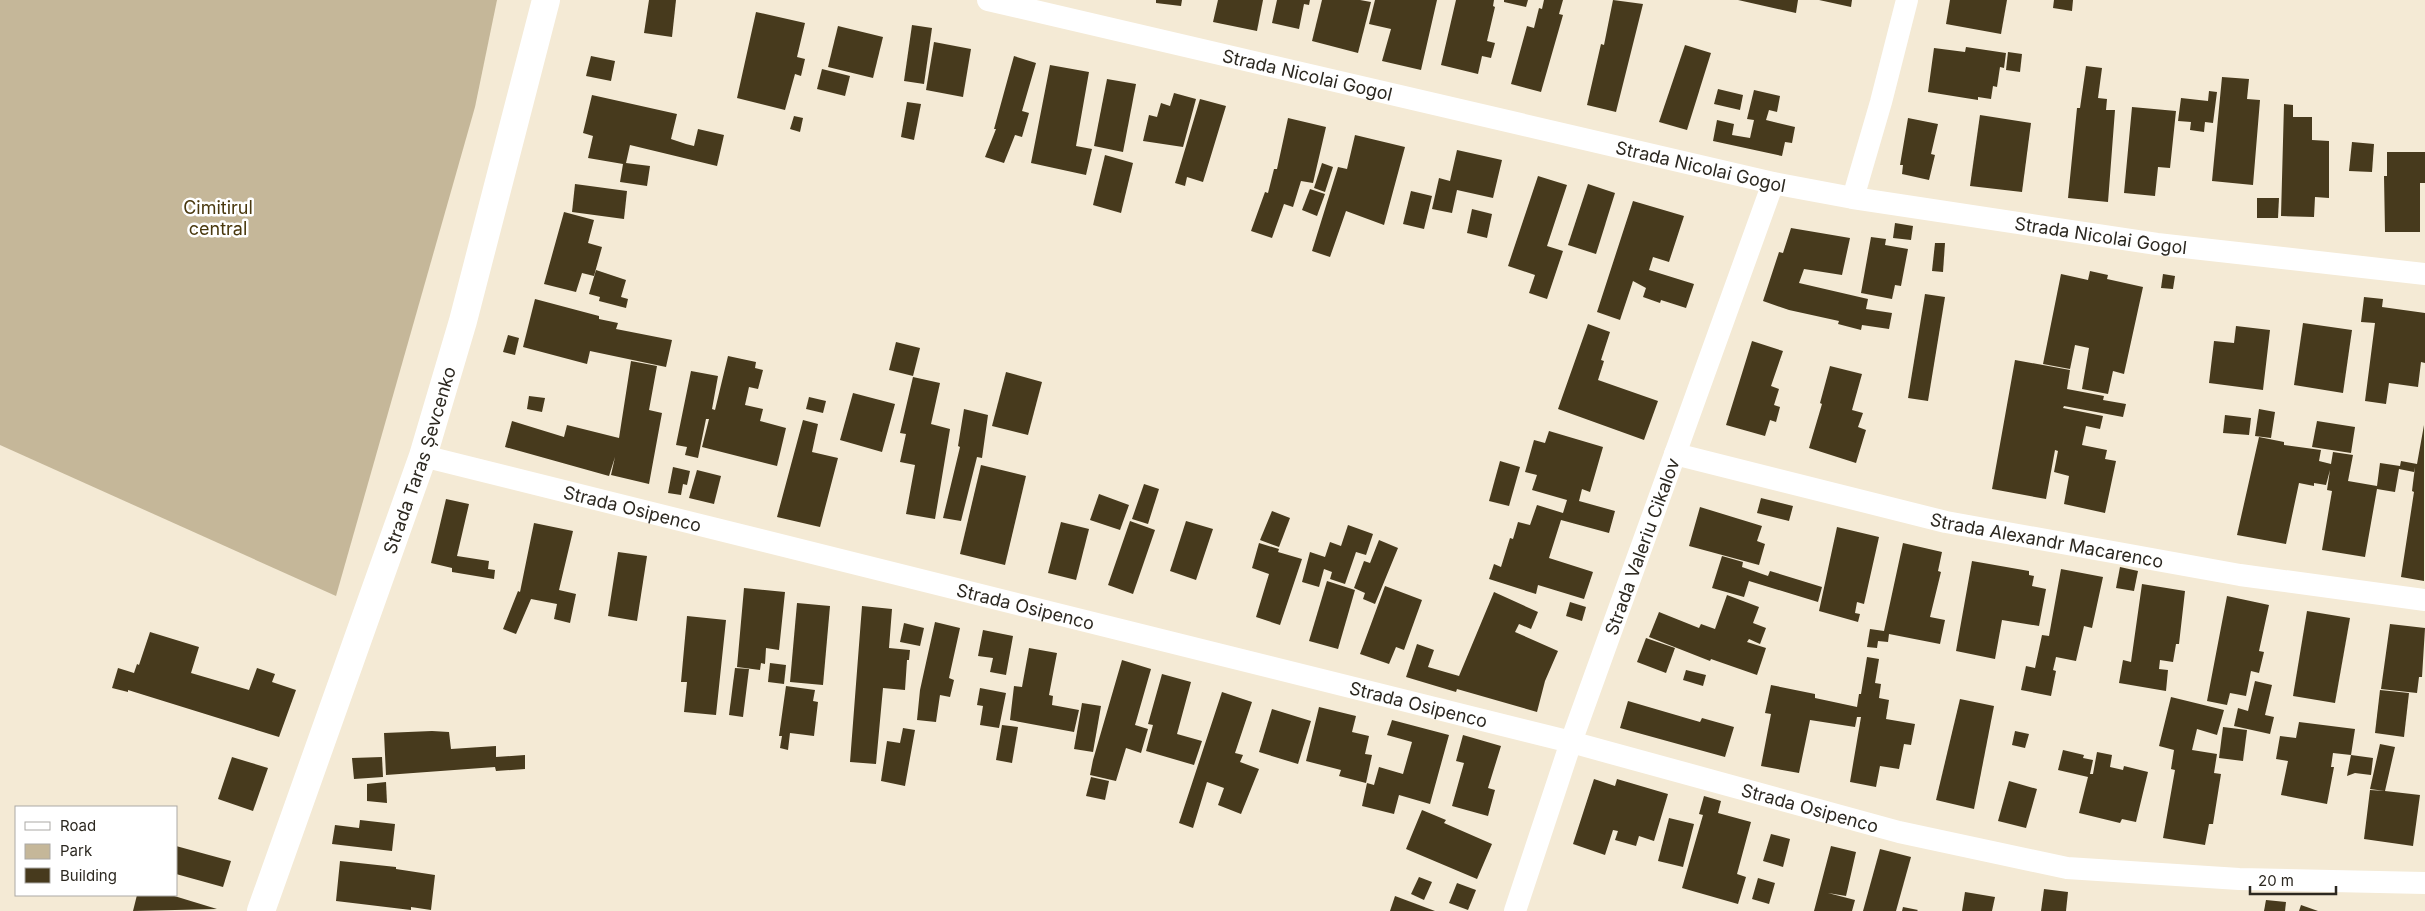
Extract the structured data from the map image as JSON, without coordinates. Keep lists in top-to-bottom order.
{
  "streets": {
    "main road": ["Strada Taras Șevcenko"],
    "street": [
      "Strada Nicolai Gogol",
      "Strada Osipenco",
      "Strada Alexandr Macarenco",
      "Strada Valeriu Cikalov"
    ]
  },
  "crossings": [
    ["Strada Nicolai Gogol", "Strada Valeriu Cikalov"],
    ["Strada Taras Șevcenko", "Strada Osipenco"],
    ["Strada Osipenco", "Strada Valeriu Cikalov"],
    ["Strada Alexandr Macarenco", "Strada Valeriu Cikalov"]
  ],
  "parks": ["Cimitirul central"],
  "legend": ["Road", "Park", "Building"],
  "scale_bar": "20 m"
}
